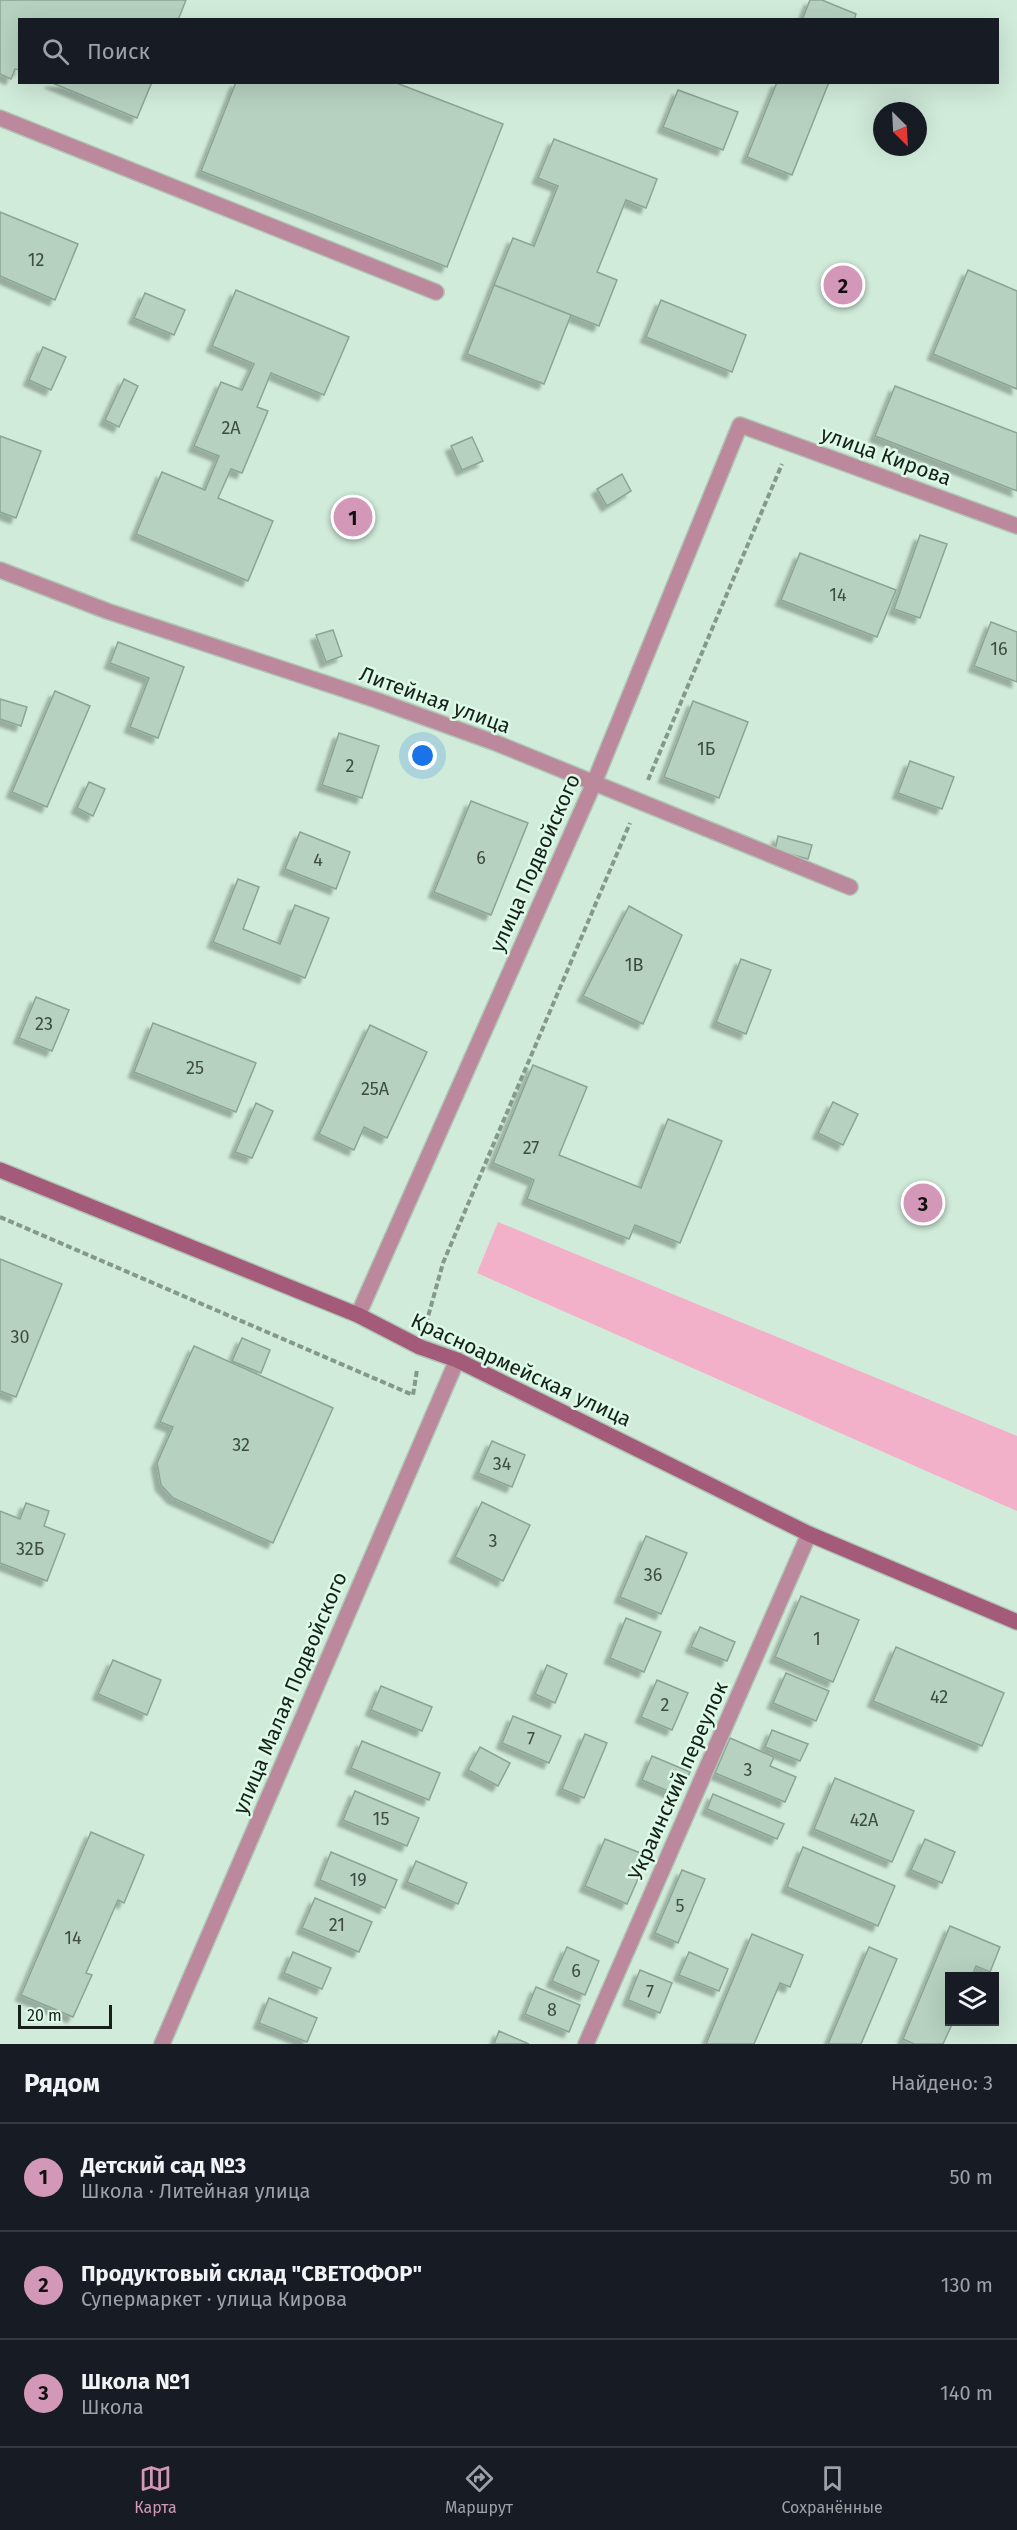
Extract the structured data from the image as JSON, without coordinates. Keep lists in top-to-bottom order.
{
  "streets": {
    "street": [
      "улица Кирова",
      "Литейная улица",
      "улица Подвойского",
      "Красноармейская улица",
      "улица Малая Подвойского",
      "Украинский переулок"
    ]
  },
  "crossings": [
    ["улица Кирова", "улица Подвойского"],
    ["Литейная улица", "улица Подвойского"],
    ["улица Подвойского", "Красноармейская улица"],
    ["Красноармейская улица", "улица Малая Подвойского"],
    ["Красноармейская улица", "Украинский переулок"]
  ],
  "house_numbers": [
    "12",
    "2А",
    "14",
    "16",
    "1Б",
    "2",
    "6",
    "4",
    "1В",
    "23",
    "25",
    "25А",
    "27",
    "30",
    "32",
    "34",
    "3",
    "32Б",
    "36",
    "1",
    "42",
    "2",
    "7",
    "3",
    "15",
    "42А",
    "19",
    "5",
    "21",
    "14",
    "6",
    "7",
    "8"
  ],
  "scale_bar": "20 m",
  "north": "bottom right",
  "page": {
    "search": "Поиск",
    "pins": ["2", "1", "3"],
    "scale": "20 m",
    "heading": ["Рядом", "Найдено: 3"],
    "list": [
      {
        "mark": "1",
        "name": "Детский сад №3",
        "note": "Школа · Литейная улица",
        "value": "50 m"
      },
      {
        "mark": "2",
        "name": "Продуктовый склад \"СВЕТОФОР\"",
        "note": "Супермаркет · улица Кирова",
        "value": "130 m"
      },
      {
        "mark": "3",
        "name": "Школа №1",
        "note": "Школа",
        "value": "140 m"
      }
    ],
    "nav": ["Карта", "Маршрут", "Сохранённые"]
  }
}
